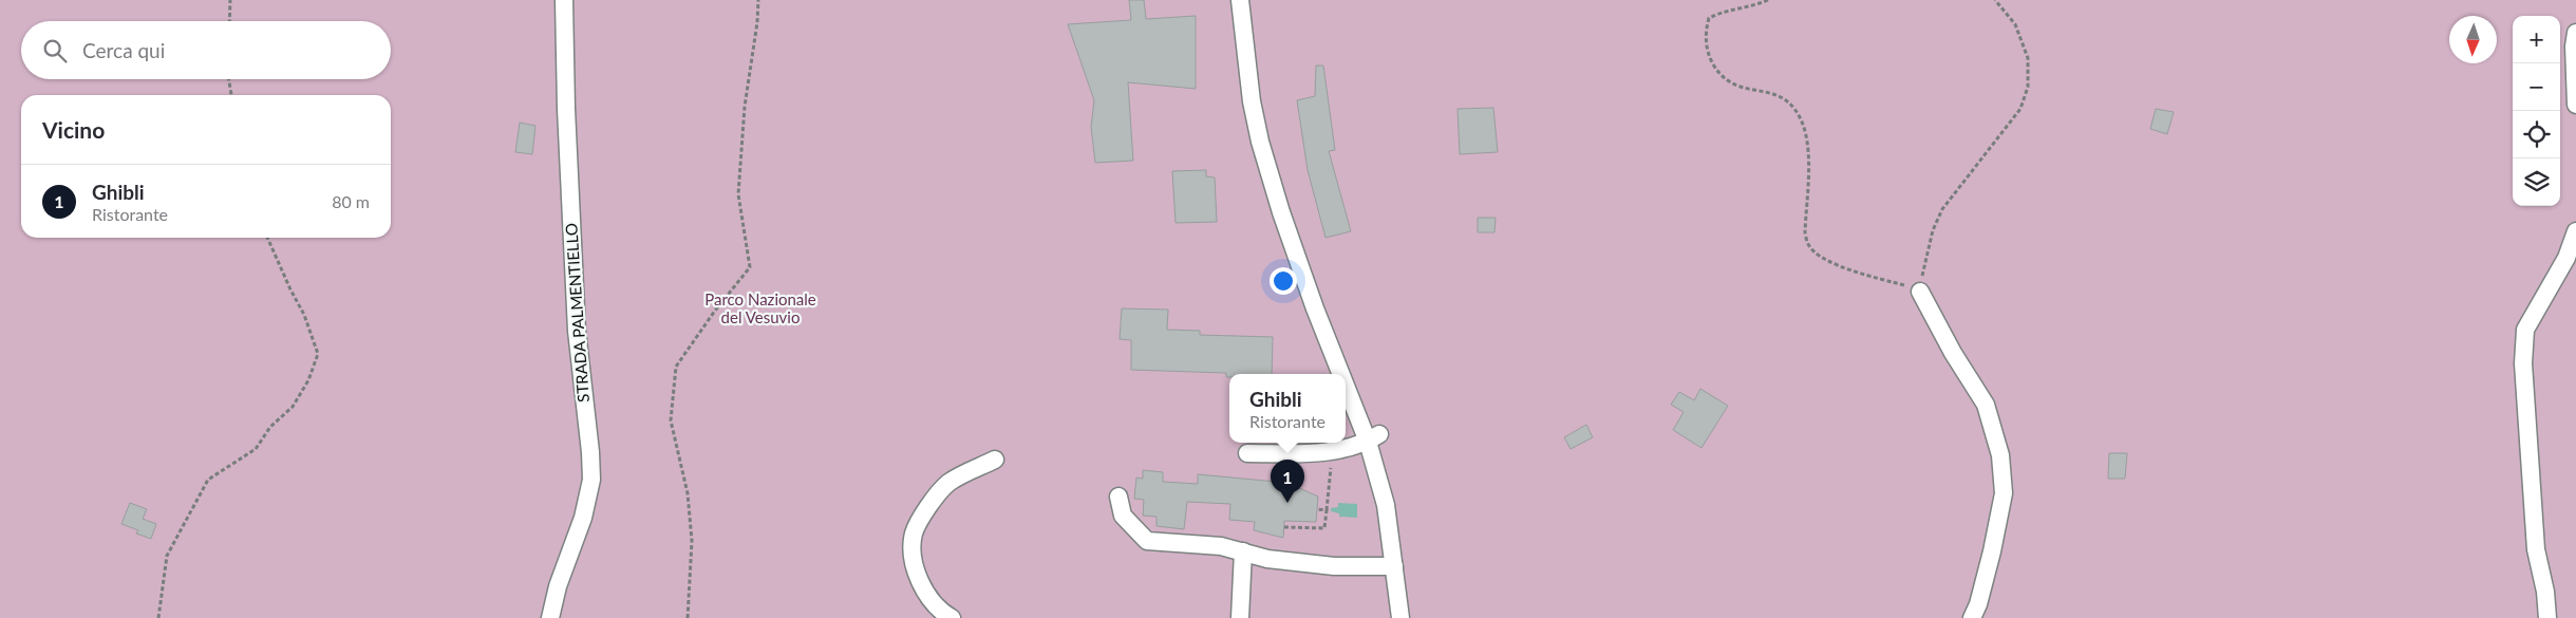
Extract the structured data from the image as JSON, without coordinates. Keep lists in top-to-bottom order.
{
  "streets": {
    "street": ["STRADA PALMENTIELLO"]
  },
  "parks": ["Parco Nazionale del Vesuvio"],
  "north": "bottom",
  "page": {
    "map_buttons": ["+", "−"],
    "search": "Cerca qui",
    "heading": "Vicino",
    "list": [
      {
        "mark": "1",
        "name": "Ghibli",
        "note": "Ristorante",
        "value": "80 m"
      }
    ],
    "popup": ["Ghibli", "Ristorante"],
    "pins": "1"
  }
}
